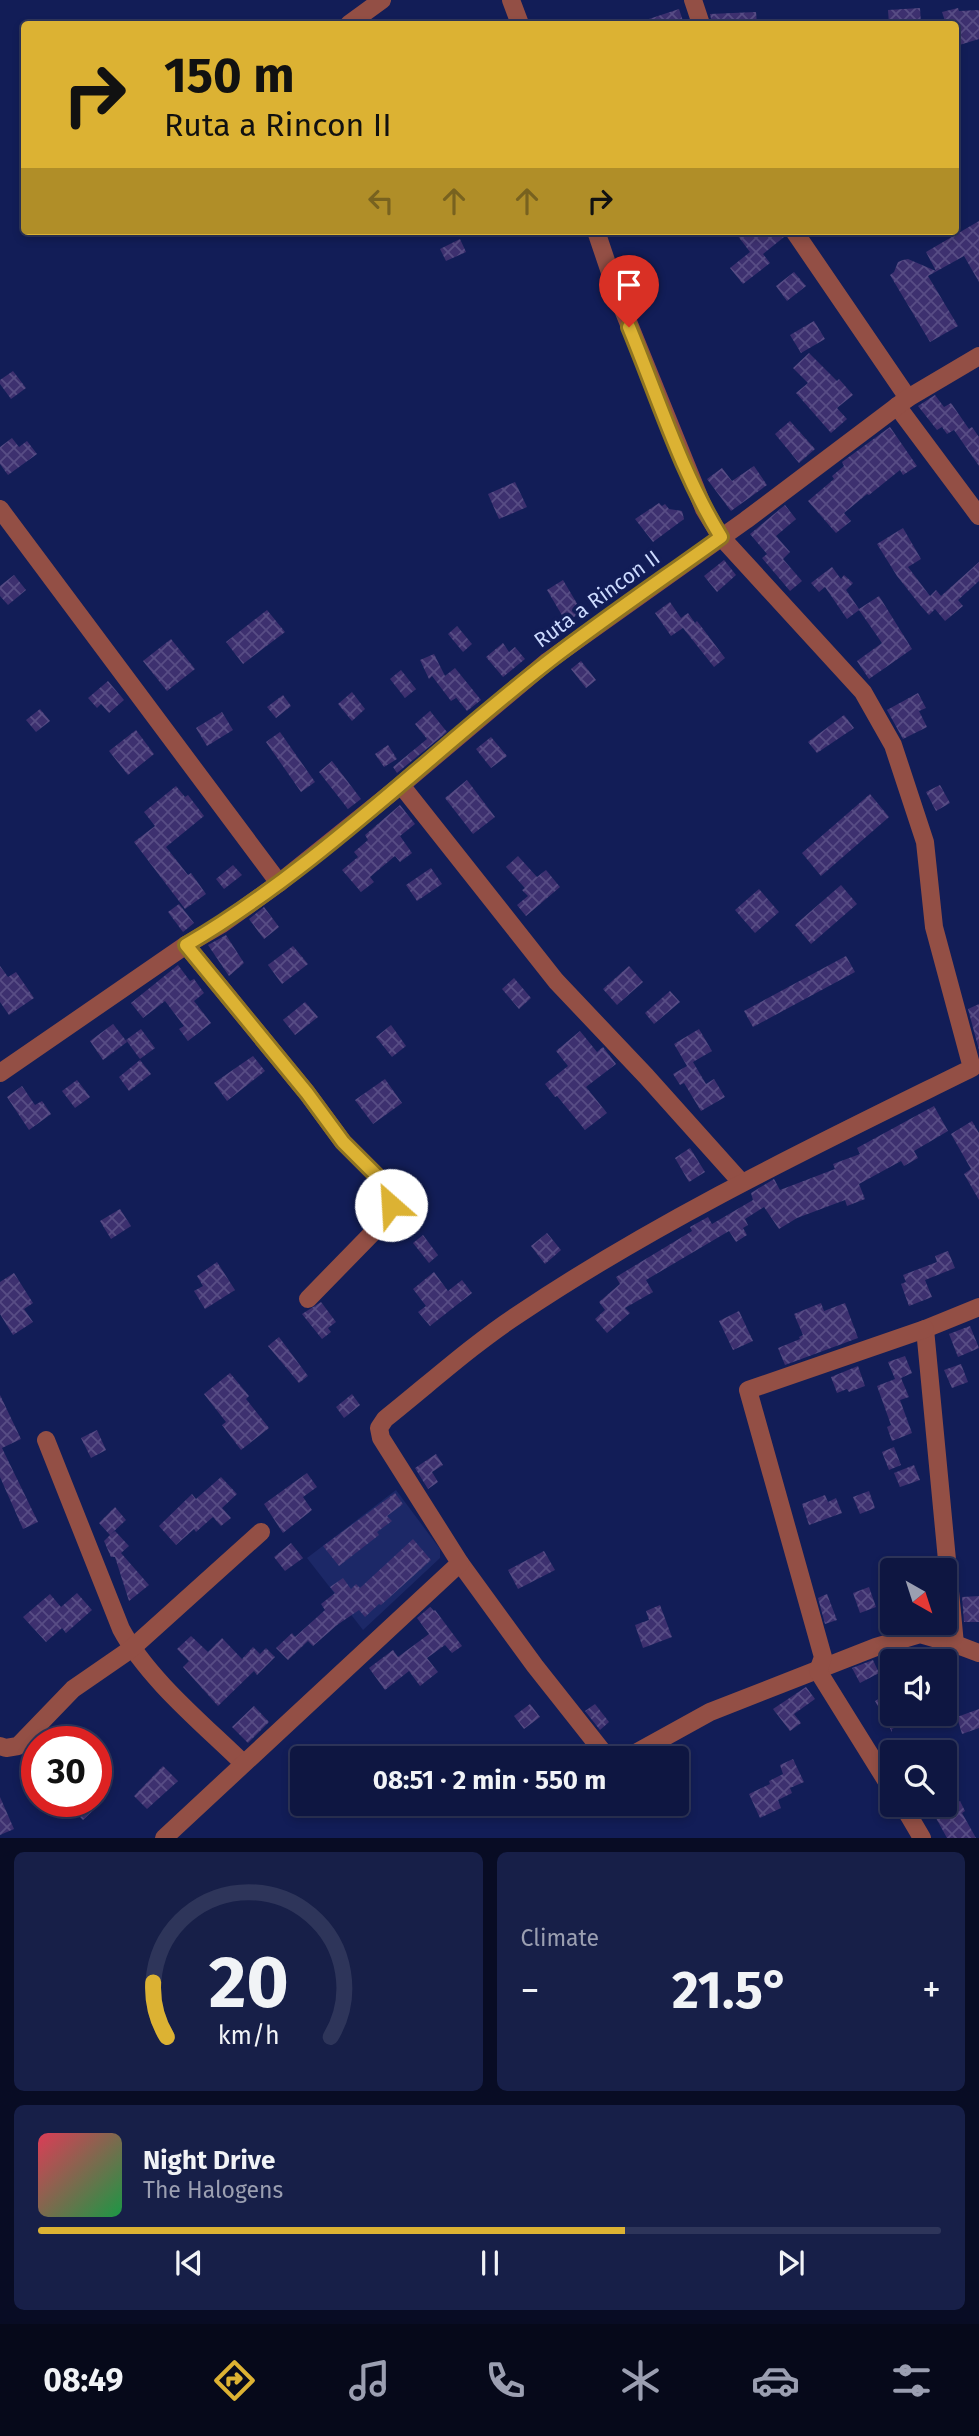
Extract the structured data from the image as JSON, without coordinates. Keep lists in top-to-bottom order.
{
  "streets": {
    "street": ["Ruta a Rincon II"]
  },
  "north": "bottom right",
  "page": {
    "turn": ["150 m", "Ruta a Rincon II"],
    "limit": "30",
    "trip": "08:51 · 2 min · 550 m",
    "tile": "Climate",
    "heat": ["−", "21.5°", "+"],
    "song": ["Night Drive", "The Halogens"],
    "tabs": "08:49",
    "gauge": ["20", "km/h"]
  }
}
